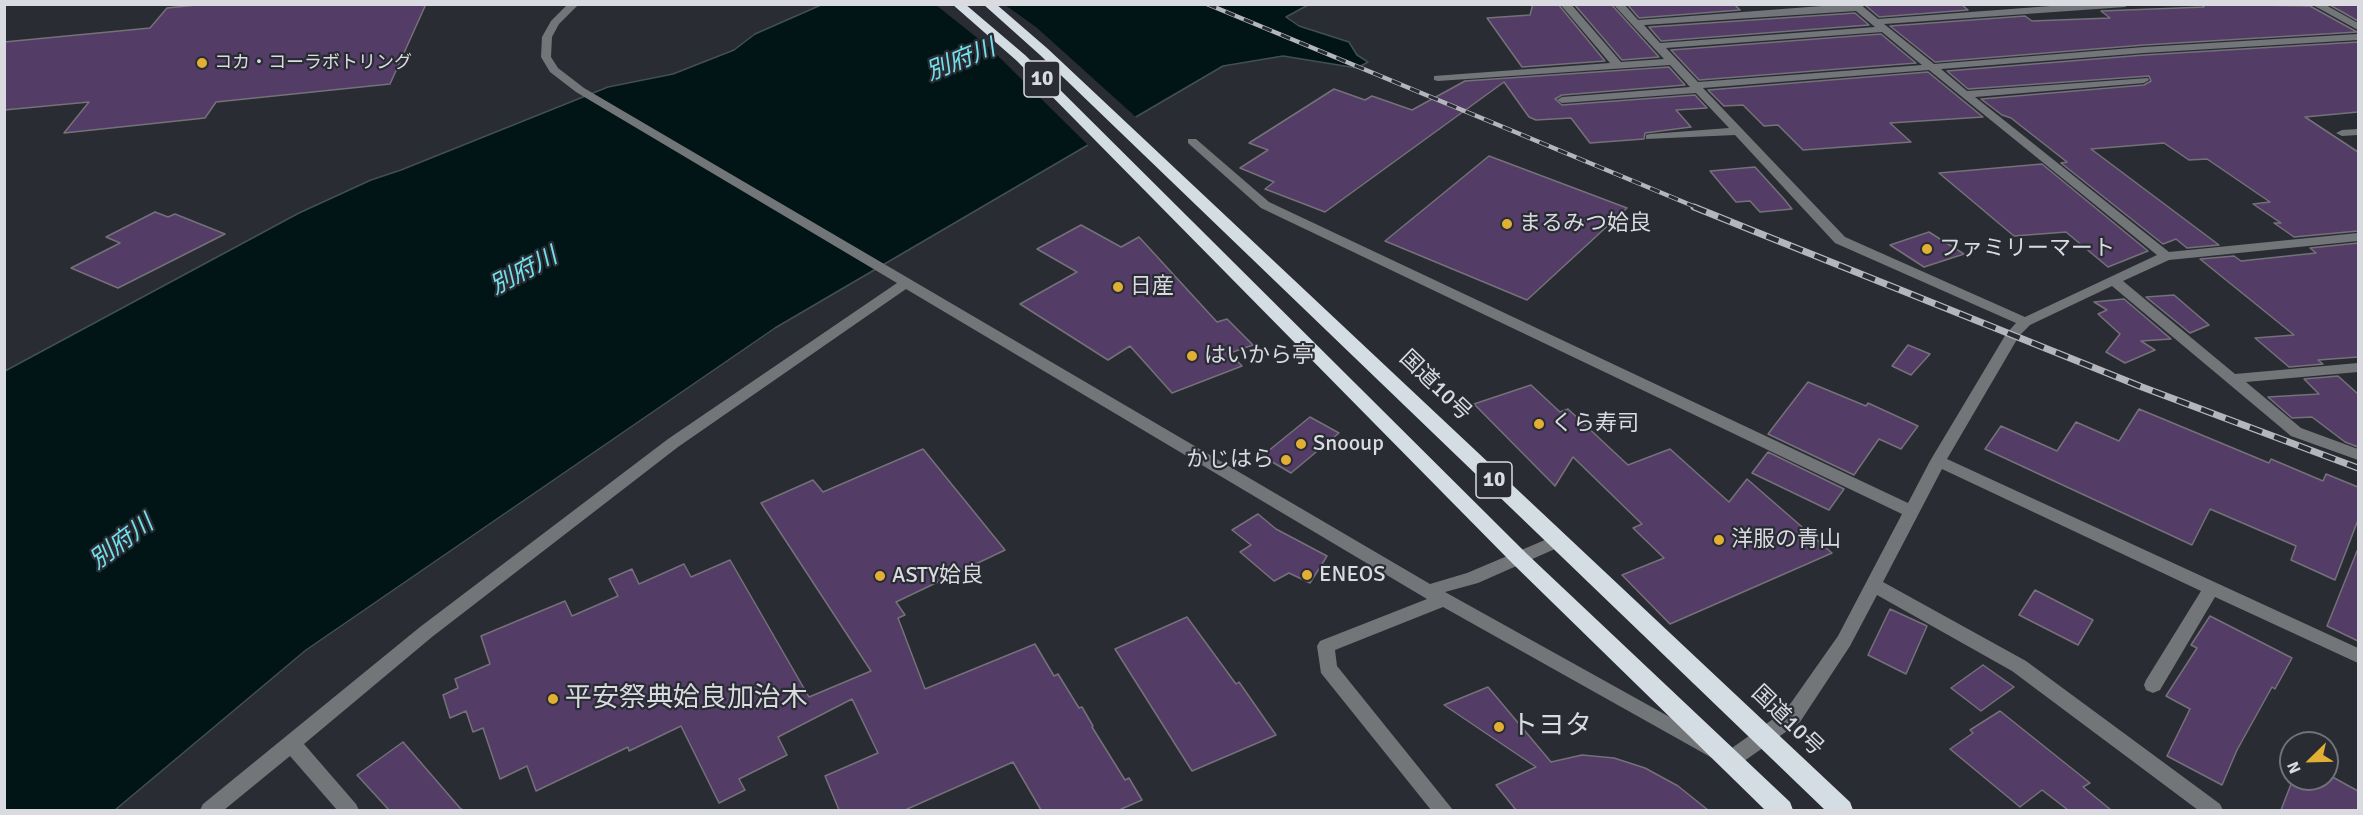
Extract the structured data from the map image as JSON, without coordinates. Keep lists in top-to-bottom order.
{
  "streets": {
    "highway": ["10", "国道10号"]
  },
  "water": ["別府川"],
  "places": [
    "コカ・コーラボトリング",
    "まるみつ姶良",
    "ファミリーマート",
    "日産",
    "はいから亭",
    "くら寿司",
    "Snooup",
    "かじはら",
    "洋服の青山",
    "ENEOS",
    "ASTY姶良",
    "平安祭典姶良加治木",
    "トヨタ"
  ],
  "north": "bottom left"
}
